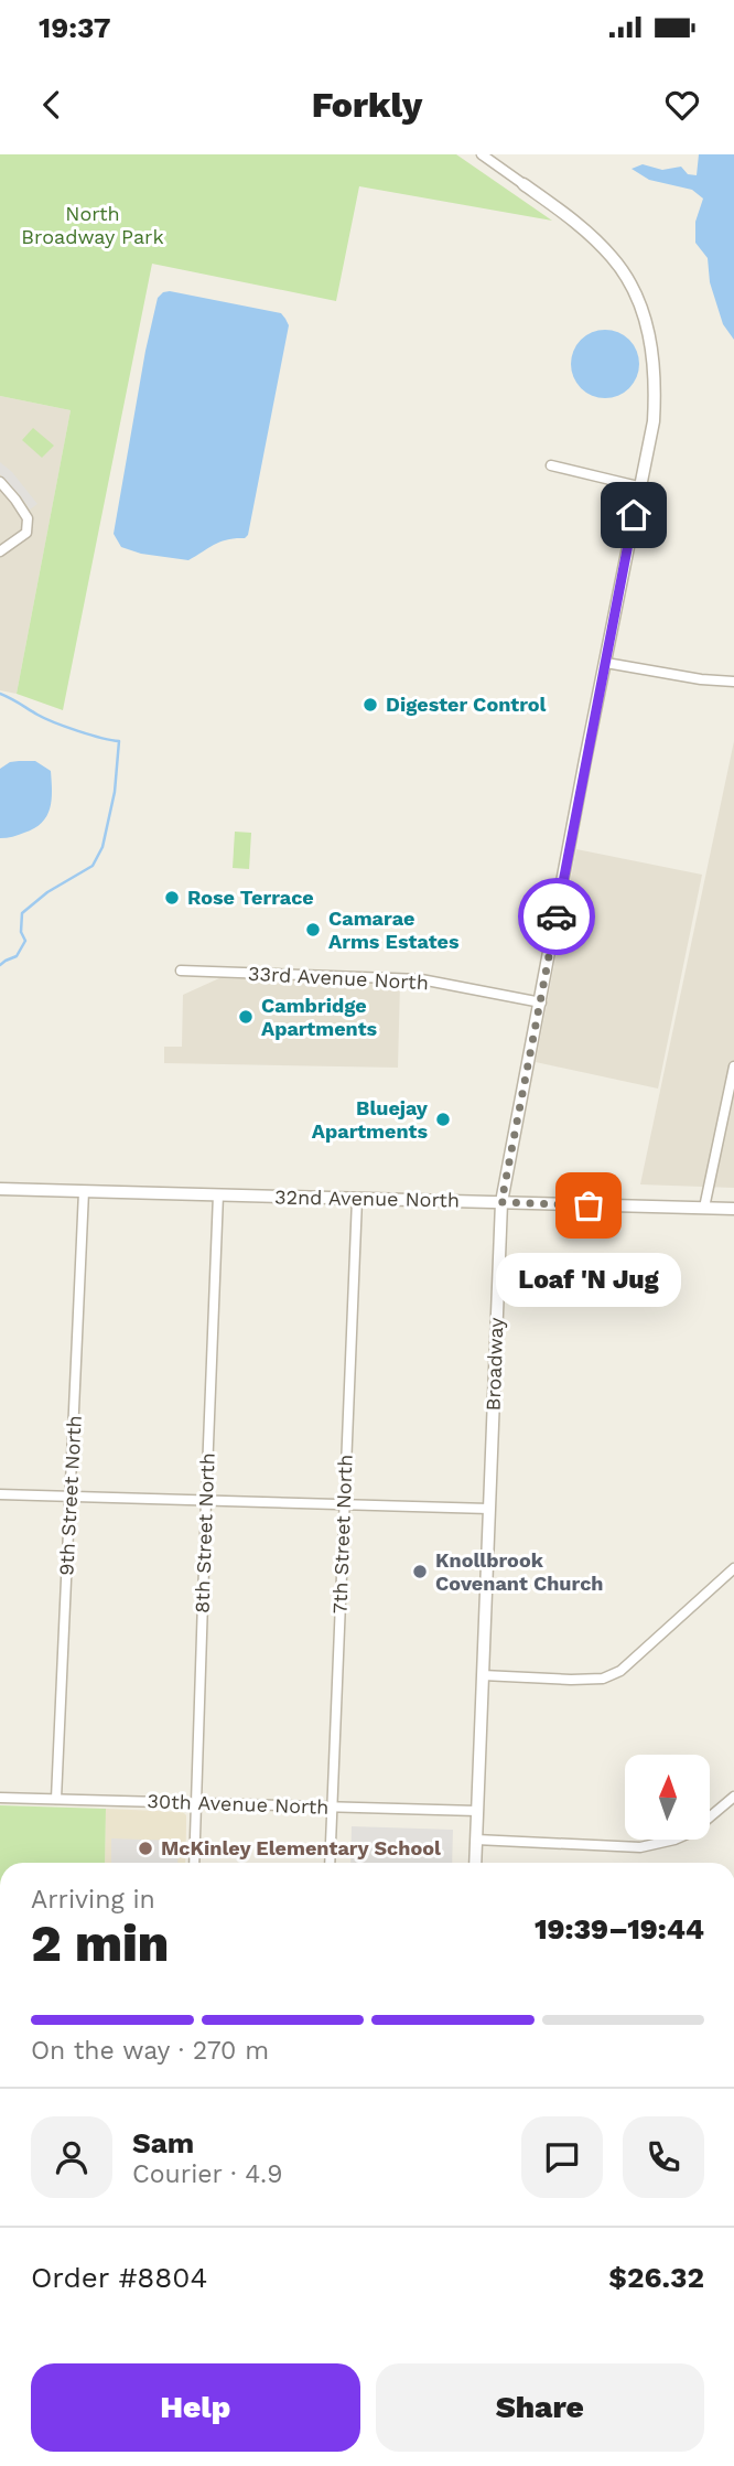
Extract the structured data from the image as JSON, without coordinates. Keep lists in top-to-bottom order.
{
  "streets": {
    "street": [
      "33rd Avenue North",
      "32nd Avenue North",
      "Broadway",
      "9th Street North",
      "8th Street North",
      "7th Street North",
      "30th Avenue North"
    ]
  },
  "crossings": [
    ["33rd Avenue North", "Broadway"],
    ["32nd Avenue North", "Broadway"],
    ["32nd Avenue North", "9th Street North"],
    ["32nd Avenue North", "8th Street North"],
    ["32nd Avenue North", "7th Street North"],
    ["Broadway", "30th Avenue North"],
    ["9th Street North", "30th Avenue North"],
    ["8th Street North", "30th Avenue North"],
    ["7th Street North", "30th Avenue North"]
  ],
  "parks": ["North Broadway Park"],
  "places": [
    "Digester Control",
    "Rose Terrace",
    "Camarae Arms Estates",
    "Cambridge Apartments",
    "Bluejay Apartments",
    "Loaf 'N Jug",
    "Knollbrook Covenant Church",
    "McKinley Elementary School"
  ],
  "north": "top",
  "page": {
    "status": "19:37",
    "header": "Forkly",
    "bubble": "Loaf 'N Jug",
    "heading": ["2 min", "Arriving in", "19:39–19:44"],
    "panel": [
      "Sam",
      "Courier · 4.9",
      "Order #8804",
      "$26.32"
    ],
    "bar": "On the way · 270 m",
    "buttons": ["Help", "Share"]
  }
}
